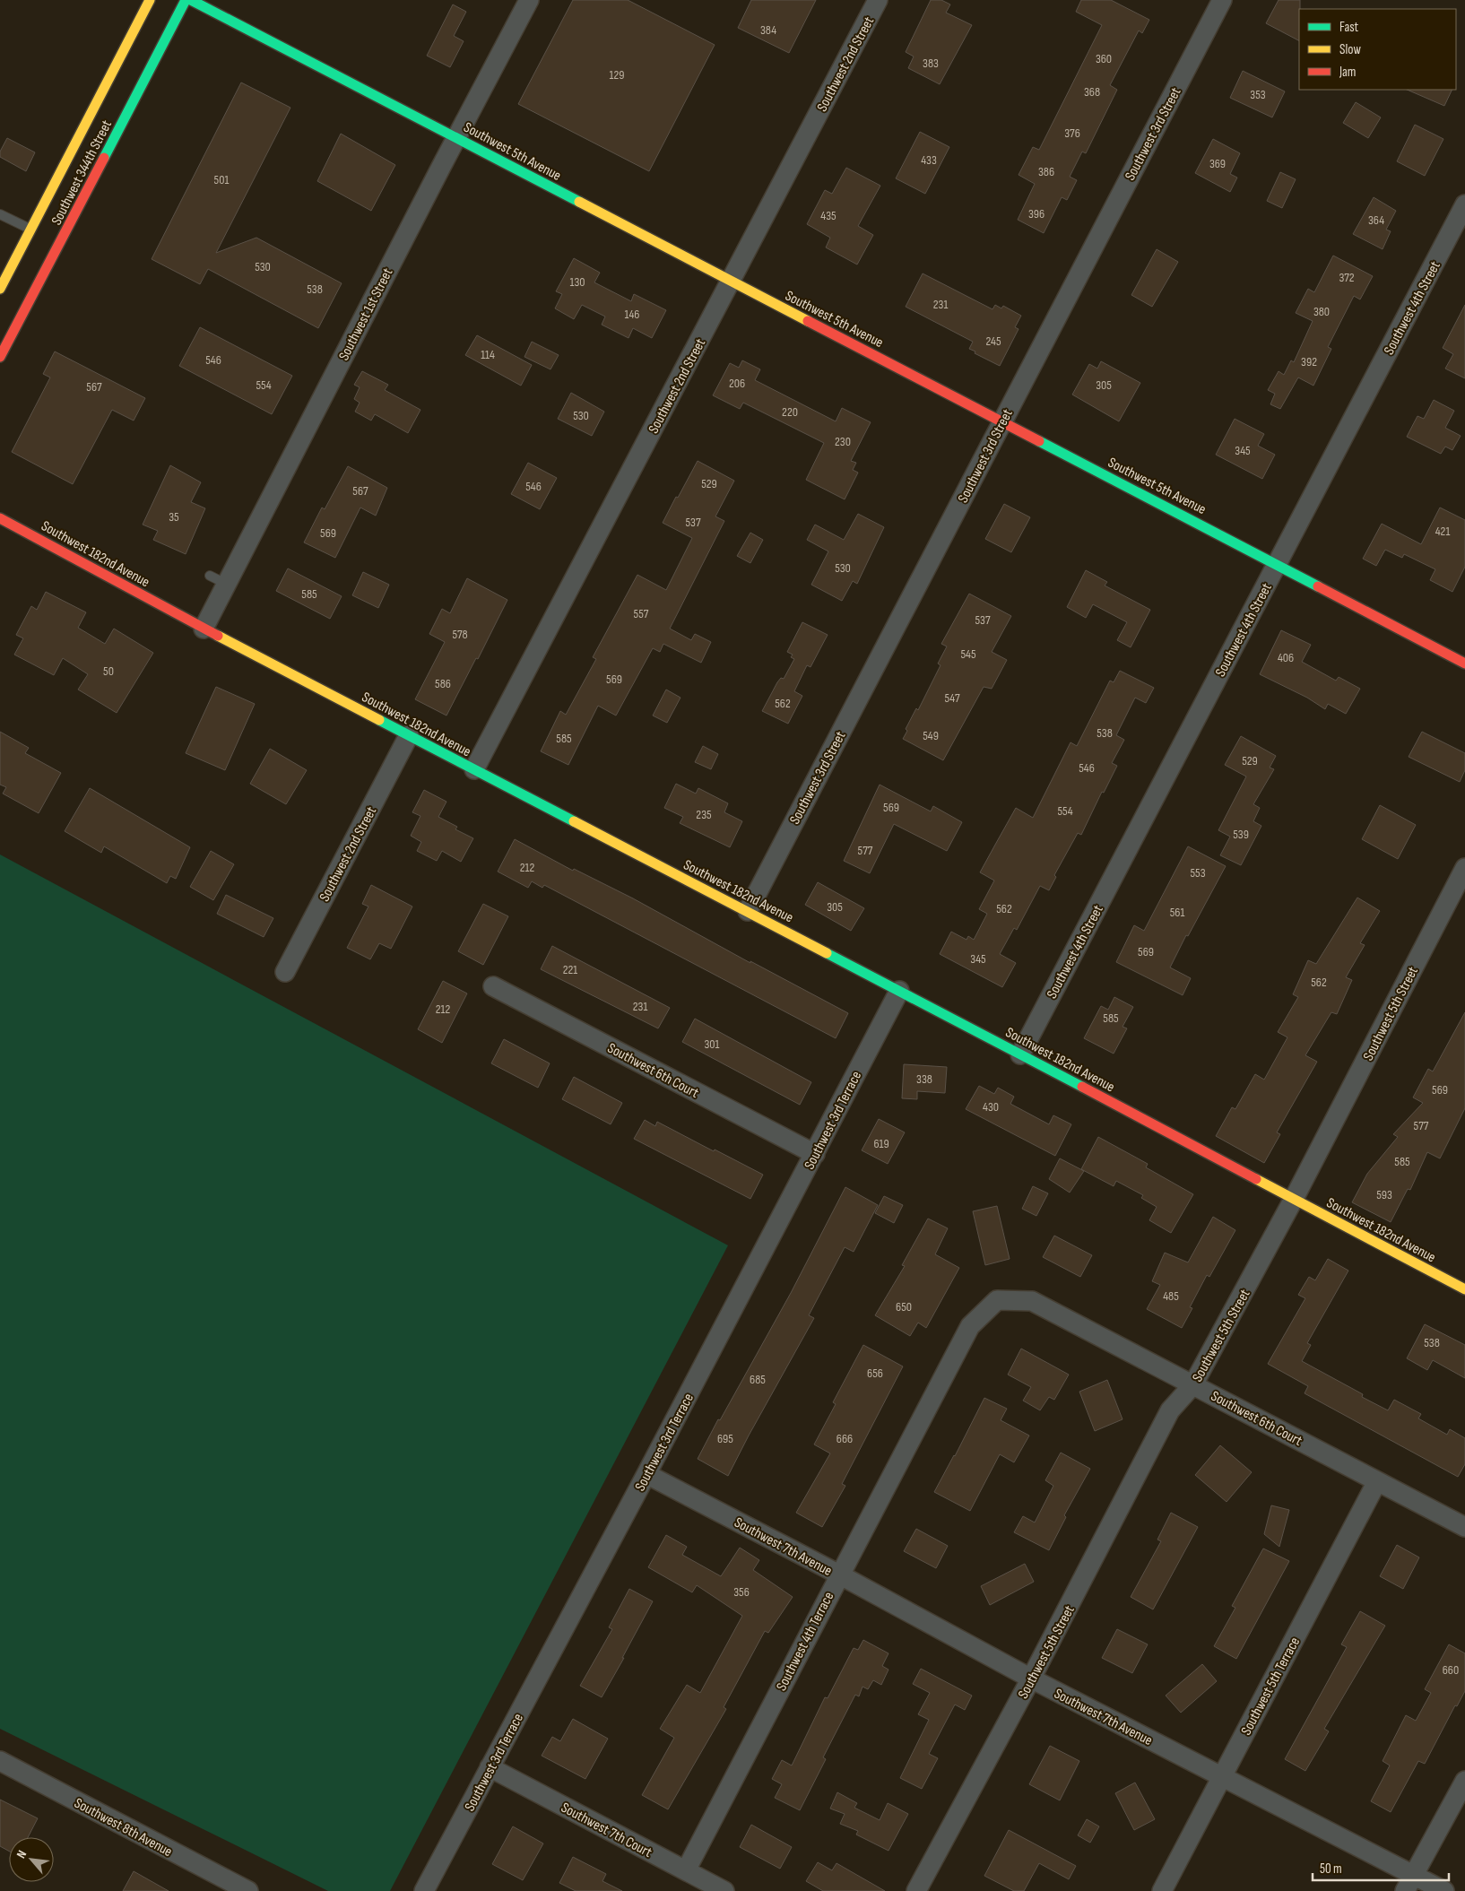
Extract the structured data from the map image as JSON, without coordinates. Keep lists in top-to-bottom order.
{
  "streets": {
    "street": [
      "Southwest 2nd Street",
      "Southwest 3rd Street",
      "Southwest 5th Avenue",
      "Southwest 344th Street",
      "Southwest 4th Street",
      "Southwest 1st Street",
      "Southwest 182nd Avenue",
      "Southwest 5th Street",
      "Southwest 6th Court",
      "Southwest 3rd Terrace",
      "Southwest 7th Avenue",
      "Southwest 4th Terrace",
      "Southwest 5th Terrace",
      "Southwest 8th Avenue",
      "Southwest 7th Court"
    ]
  },
  "crossings": [
    ["Southwest 2nd Street", "Southwest 5th Avenue"],
    ["Southwest 2nd Street", "Southwest 182nd Avenue"],
    ["Southwest 3rd Street", "Southwest 5th Avenue"],
    ["Southwest 3rd Street", "Southwest 182nd Avenue"],
    ["Southwest 5th Avenue", "Southwest 4th Street"],
    ["Southwest 5th Avenue", "Southwest 1st Street"],
    ["Southwest 4th Street", "Southwest 182nd Avenue"],
    ["Southwest 1st Street", "Southwest 182nd Avenue"],
    ["Southwest 182nd Avenue", "Southwest 5th Street"],
    ["Southwest 182nd Avenue", "Southwest 3rd Terrace"],
    ["Southwest 5th Street", "Southwest 6th Court"],
    ["Southwest 5th Street", "Southwest 7th Avenue"],
    ["Southwest 6th Court", "Southwest 3rd Terrace"],
    ["Southwest 6th Court", "Southwest 4th Terrace"],
    ["Southwest 6th Court", "Southwest 5th Terrace"],
    ["Southwest 3rd Terrace", "Southwest 7th Avenue"],
    ["Southwest 3rd Terrace", "Southwest 7th Court"],
    ["Southwest 7th Avenue", "Southwest 4th Terrace"],
    ["Southwest 7th Avenue", "Southwest 5th Terrace"],
    ["Southwest 4th Terrace", "Southwest 7th Court"]
  ],
  "house_numbers": [
    "384",
    "360",
    "383",
    "129",
    "368",
    "353",
    "376",
    "433",
    "369",
    "386",
    "501",
    "396",
    "435",
    "364",
    "530",
    "372",
    "130",
    "538",
    "231",
    "380",
    "146",
    "245",
    "114",
    "546",
    "392",
    "206",
    "554",
    "305",
    "567",
    "220",
    "530",
    "230",
    "345",
    "529",
    "546",
    "567",
    "35",
    "537",
    "421",
    "569",
    "530",
    "585",
    "557",
    "537",
    "578",
    "545",
    "406",
    "50",
    "569",
    "586",
    "547",
    "562",
    "538",
    "549",
    "585",
    "529",
    "546",
    "569",
    "554",
    "235",
    "539",
    "577",
    "212",
    "553",
    "305",
    "562",
    "561",
    "569",
    "345",
    "221",
    "562",
    "231",
    "212",
    "585",
    "301",
    "338",
    "569",
    "430",
    "577",
    "619",
    "585",
    "593",
    "485",
    "650",
    "538",
    "656",
    "685",
    "695",
    "666",
    "356",
    "660"
  ],
  "legend": ["Fast", "Slow", "Jam"],
  "scale_bar": "50 m",
  "north": "top left"
}
